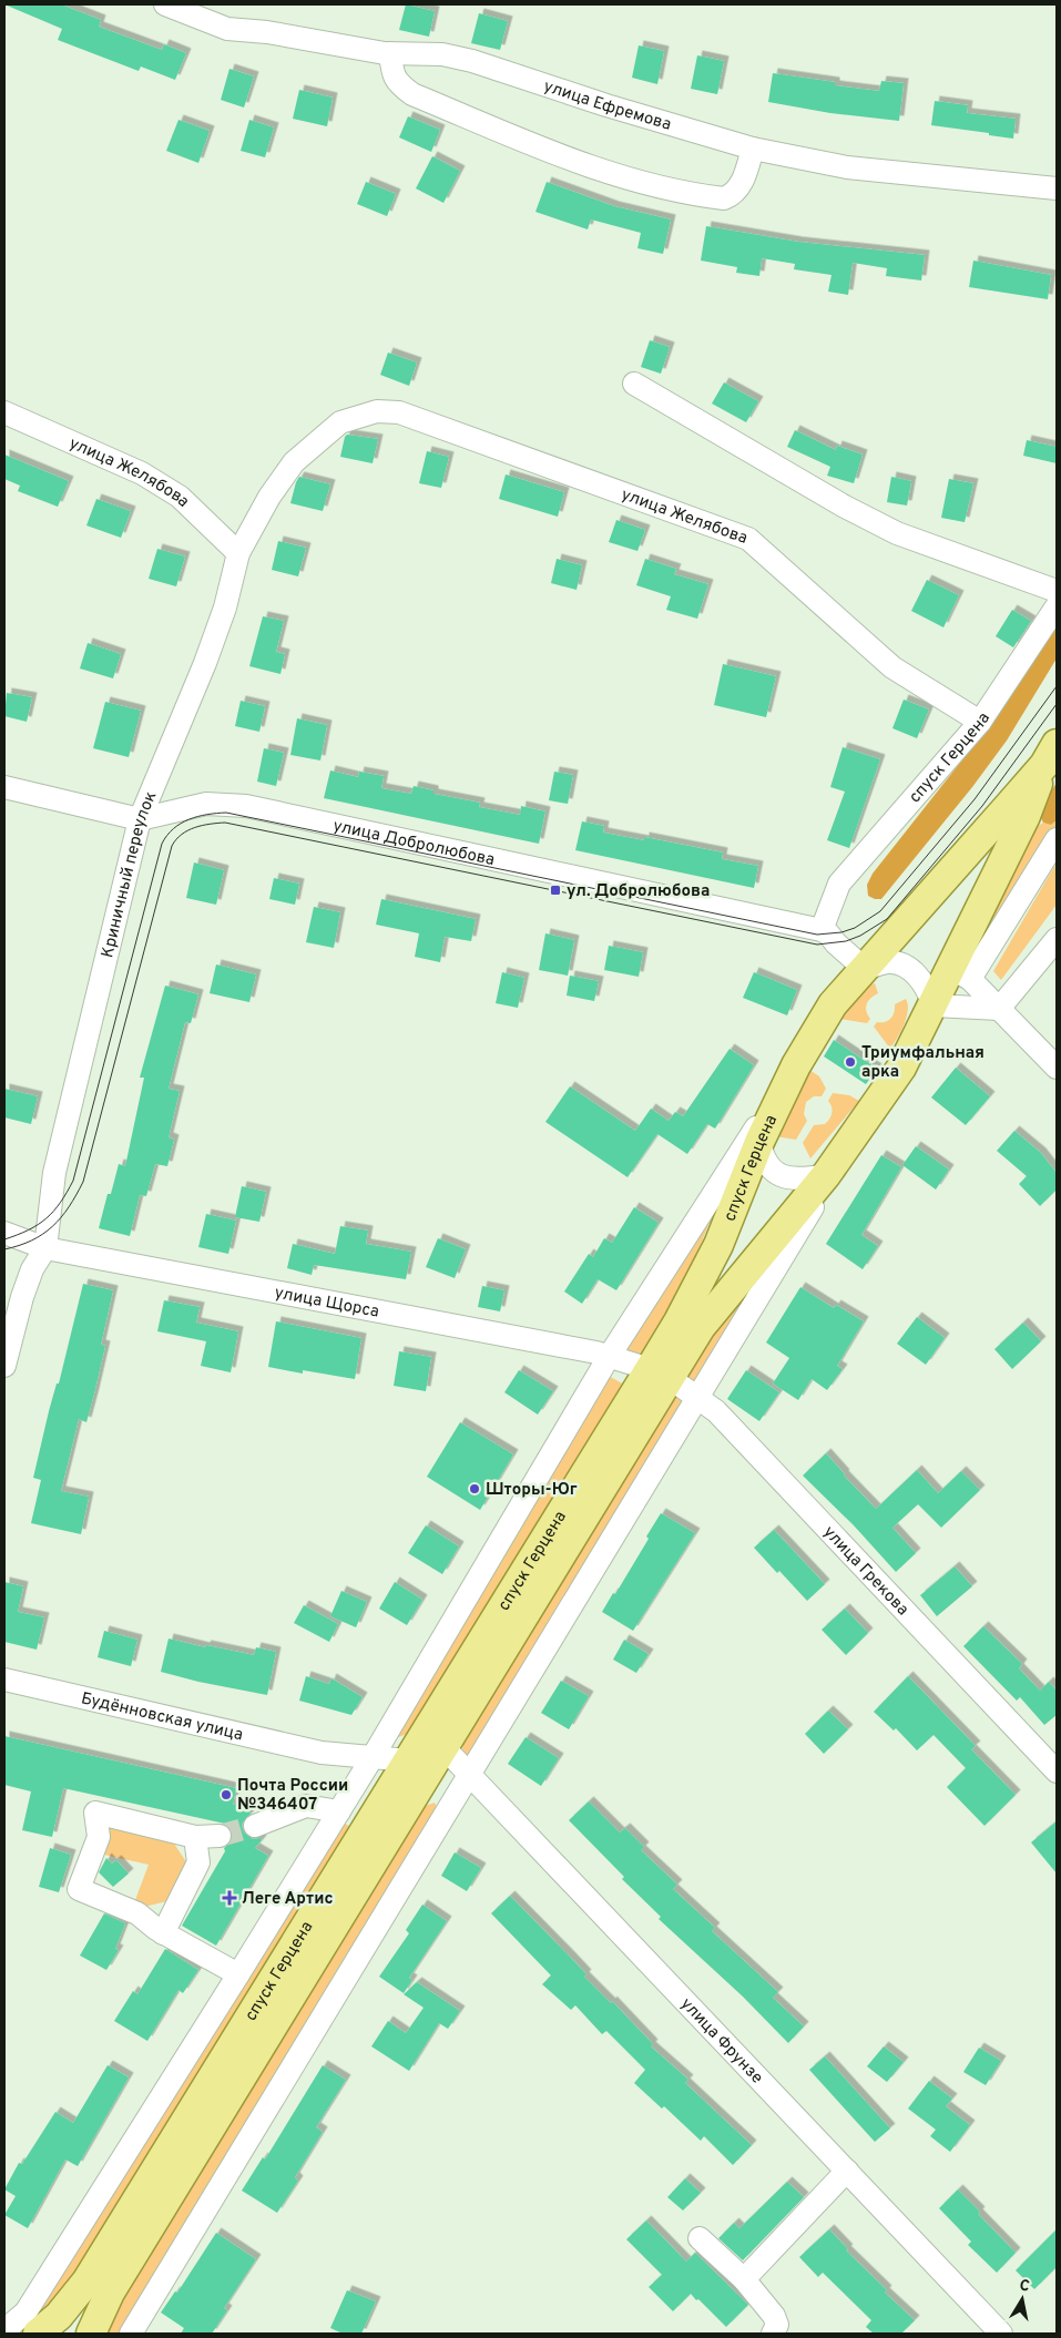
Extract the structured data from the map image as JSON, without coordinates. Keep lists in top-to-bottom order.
{
  "streets": {
    "main road": ["спуск Герцена"],
    "street": [
      "улица Ефремова",
      "улица Желябова",
      "улица Добролюбова",
      "Криничный переулок",
      "улица Щорса",
      "улица Грекова",
      "Будённовская улица",
      "улица Фрунзе"
    ]
  },
  "crossings": [
    ["улица Желябова", "спуск Герцена"],
    ["улица Желябова", "Криничный переулок"],
    ["спуск Герцена", "улица Добролюбова"],
    ["спуск Герцена", "улица Щорса"],
    ["спуск Герцена", "улица Грекова"],
    ["спуск Герцена", "Будённовская улица"],
    ["спуск Герцена", "улица Фрунзе"],
    ["улица Добролюбова", "Криничный переулок"],
    ["Криничный переулок", "улица Щорса"],
    ["улица Щорса", "улица Грекова"]
  ],
  "places": {
    "transit": ["ул. Добролюбова"],
    "other": ["Триумфальная арка", "Шторы-Юг", "Почта России №346407"],
    "health": ["Леге Артис"]
  },
  "north": "top"
}
